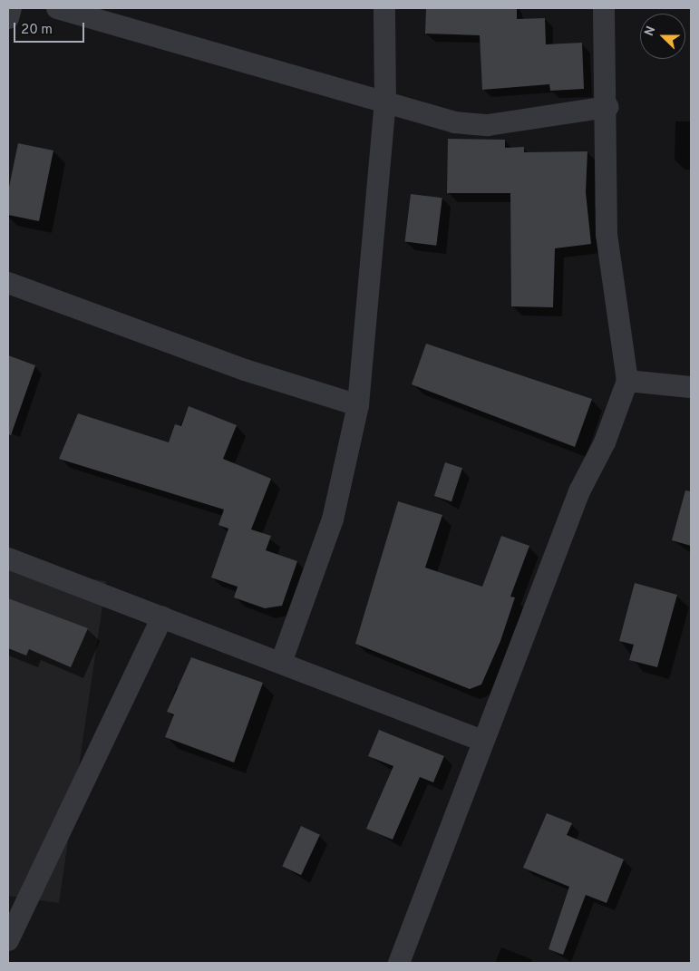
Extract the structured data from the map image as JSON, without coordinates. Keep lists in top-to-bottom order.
{
  "scale_bar": "20 m",
  "north": "left"
}
